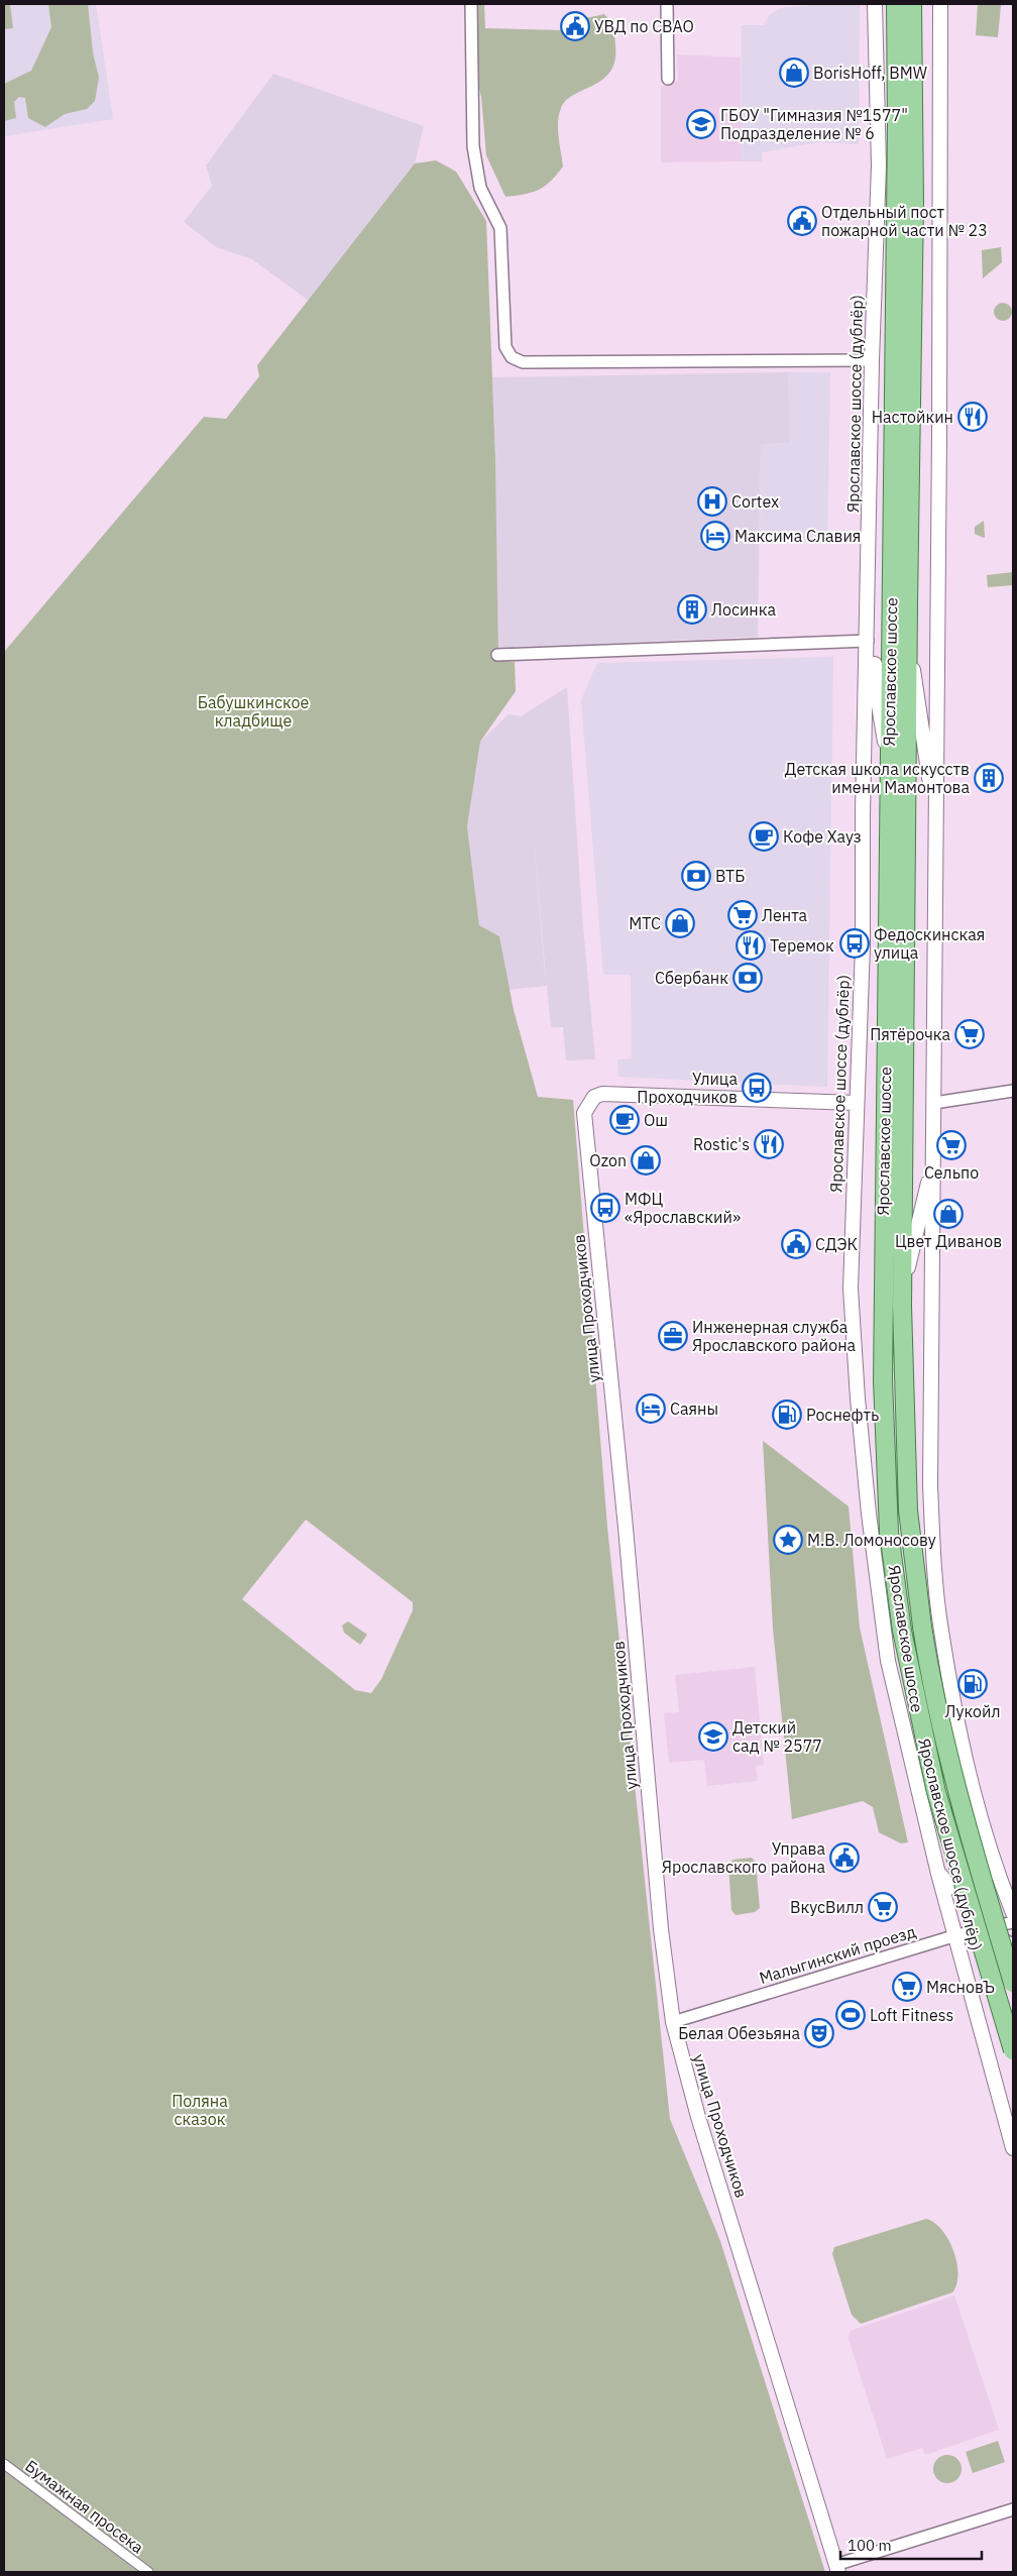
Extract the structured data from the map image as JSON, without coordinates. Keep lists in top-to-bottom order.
{
  "streets": {
    "main road": ["Ярославское шоссе"],
    "street": [
      "Ярославское шоссе (дублёр)",
      "улица Проходчиков",
      "Малыгинский проезд",
      "Бумажная просека"
    ]
  },
  "crossings": [
    ["Ярославское шоссе (дублёр)", "улица Проходчиков"],
    ["Ярославское шоссе (дублёр)", "Малыгинский проезд"],
    ["улица Проходчиков", "Малыгинский проезд"]
  ],
  "parks": ["Бабушкинское кладбище", "Поляна сказок"],
  "places": {
    "public building": [
      "УВД по СВАО",
      "Отдельный пост пожарной части № 23",
      "СДЭК",
      "Управа Ярославского района"
    ],
    "shop": [
      "BorisHoff, BMW",
      "МТС",
      "Ozon",
      "Цвет Диванов"
    ],
    "school or university": ["ГБОУ \"Гимназия №1577\" Подразделение № 6", "Детский сад № 2577"],
    "restaurant": ["Настойкин", "Теремок", "Rostic's"],
    "hospital": ["Cortex"],
    "hotel": ["Максима Славия", "Саяны"],
    "building": ["Лосинка", "Детская школа искусств имени Мамонтова"],
    "cafe": ["Кофе Хауз", "Ош"],
    "bank": ["ВТБ", "Сбербанк"],
    "supermarket": [
      "Лента",
      "Пятёрочка",
      "Сельпо",
      "ВкусВилл",
      "МясновЪ"
    ],
    "bus stop": ["Федоскинская улица", "Улица Проходчиков", "МФЦ «Ярославский»"],
    "office": ["Инженерная служба Ярославского района"],
    "fuel station": ["Роснефть", "Лукойл"],
    "place": ["М.В. Ломоносову"],
    "sports": ["Loft Fitness"],
    "theatre": ["Белая Обезьяна"]
  },
  "scale_bar": "100 m"
}
